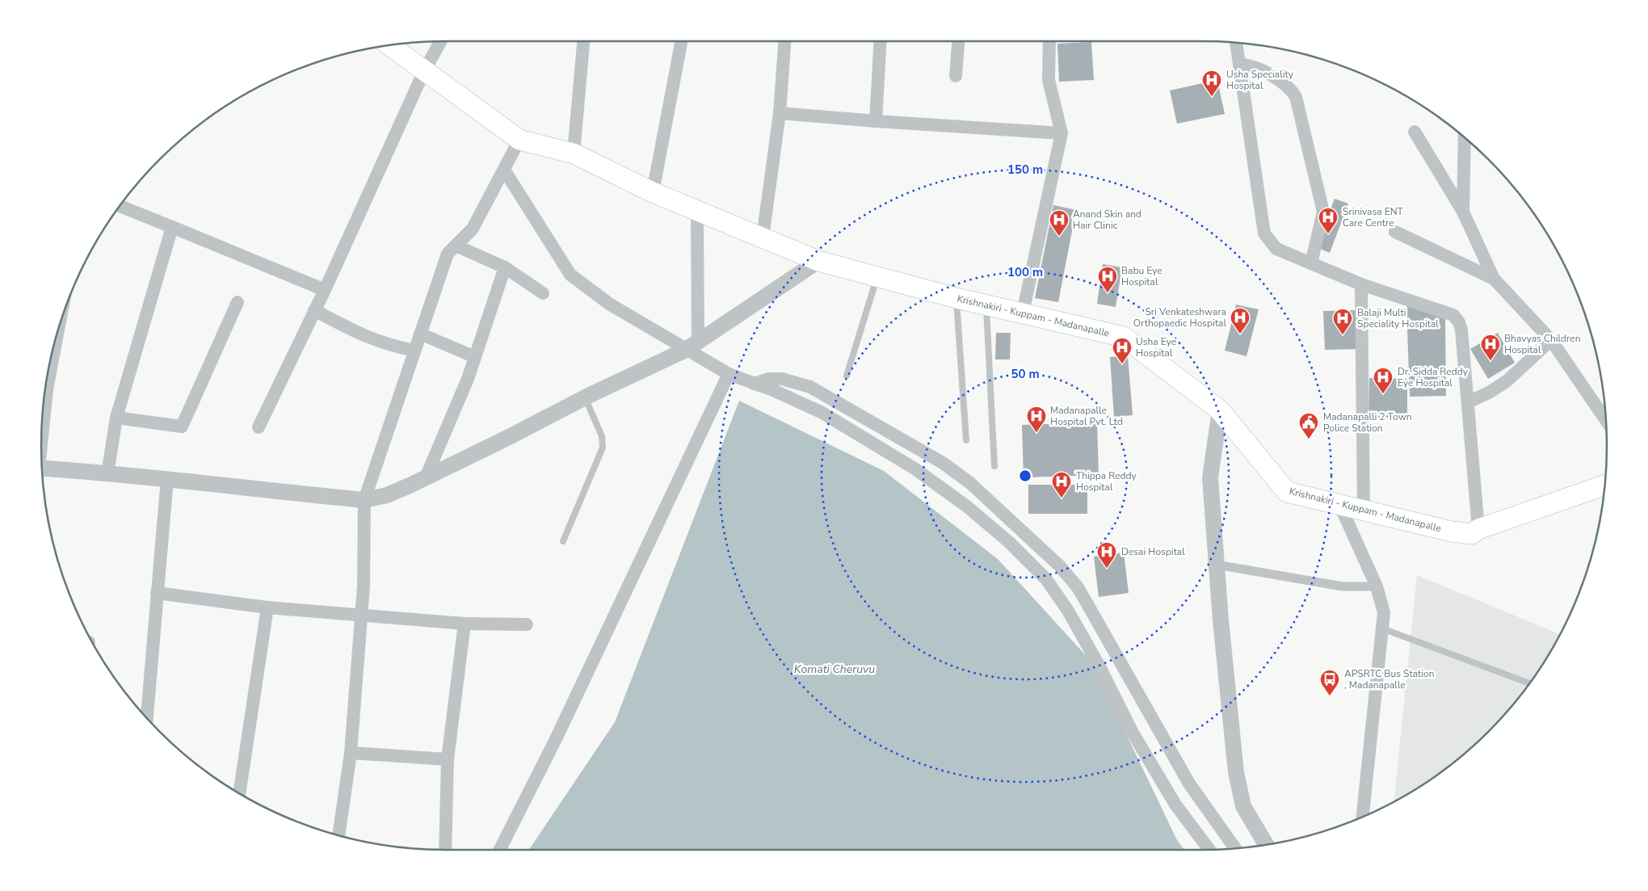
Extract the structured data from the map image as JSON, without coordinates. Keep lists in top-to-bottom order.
{
  "streets": {
    "main road": ["Krishnakiri - Kuppam - Madanapalle"]
  },
  "water": ["Komati Cheruvu"],
  "places": {
    "hospital": [
      "Usha Speciality Hospital",
      "Srinivasa ENT Care Centre",
      "Anand Skin and Hair Clinic",
      "Babu Eye Hospital",
      "Sri Venkateshwara Orthopaedic Hospital",
      "Balaji Multi Speciality Hospital",
      "Bhavyas Children Hospital",
      "Usha Eye Hospital",
      "Dr. Sidda Reddy Eye Hospital",
      "Madanapalle Hospital Pvt. Ltd",
      "Thippa Reddy Hospital",
      "Desai Hospital"
    ],
    "public building": ["Madanapalli 2 Town Police Station"],
    "bus stop": ["APSRTC Bus Station , Madanapalle"]
  },
  "rings": ["150 m", "100 m", "50 m"]
}
